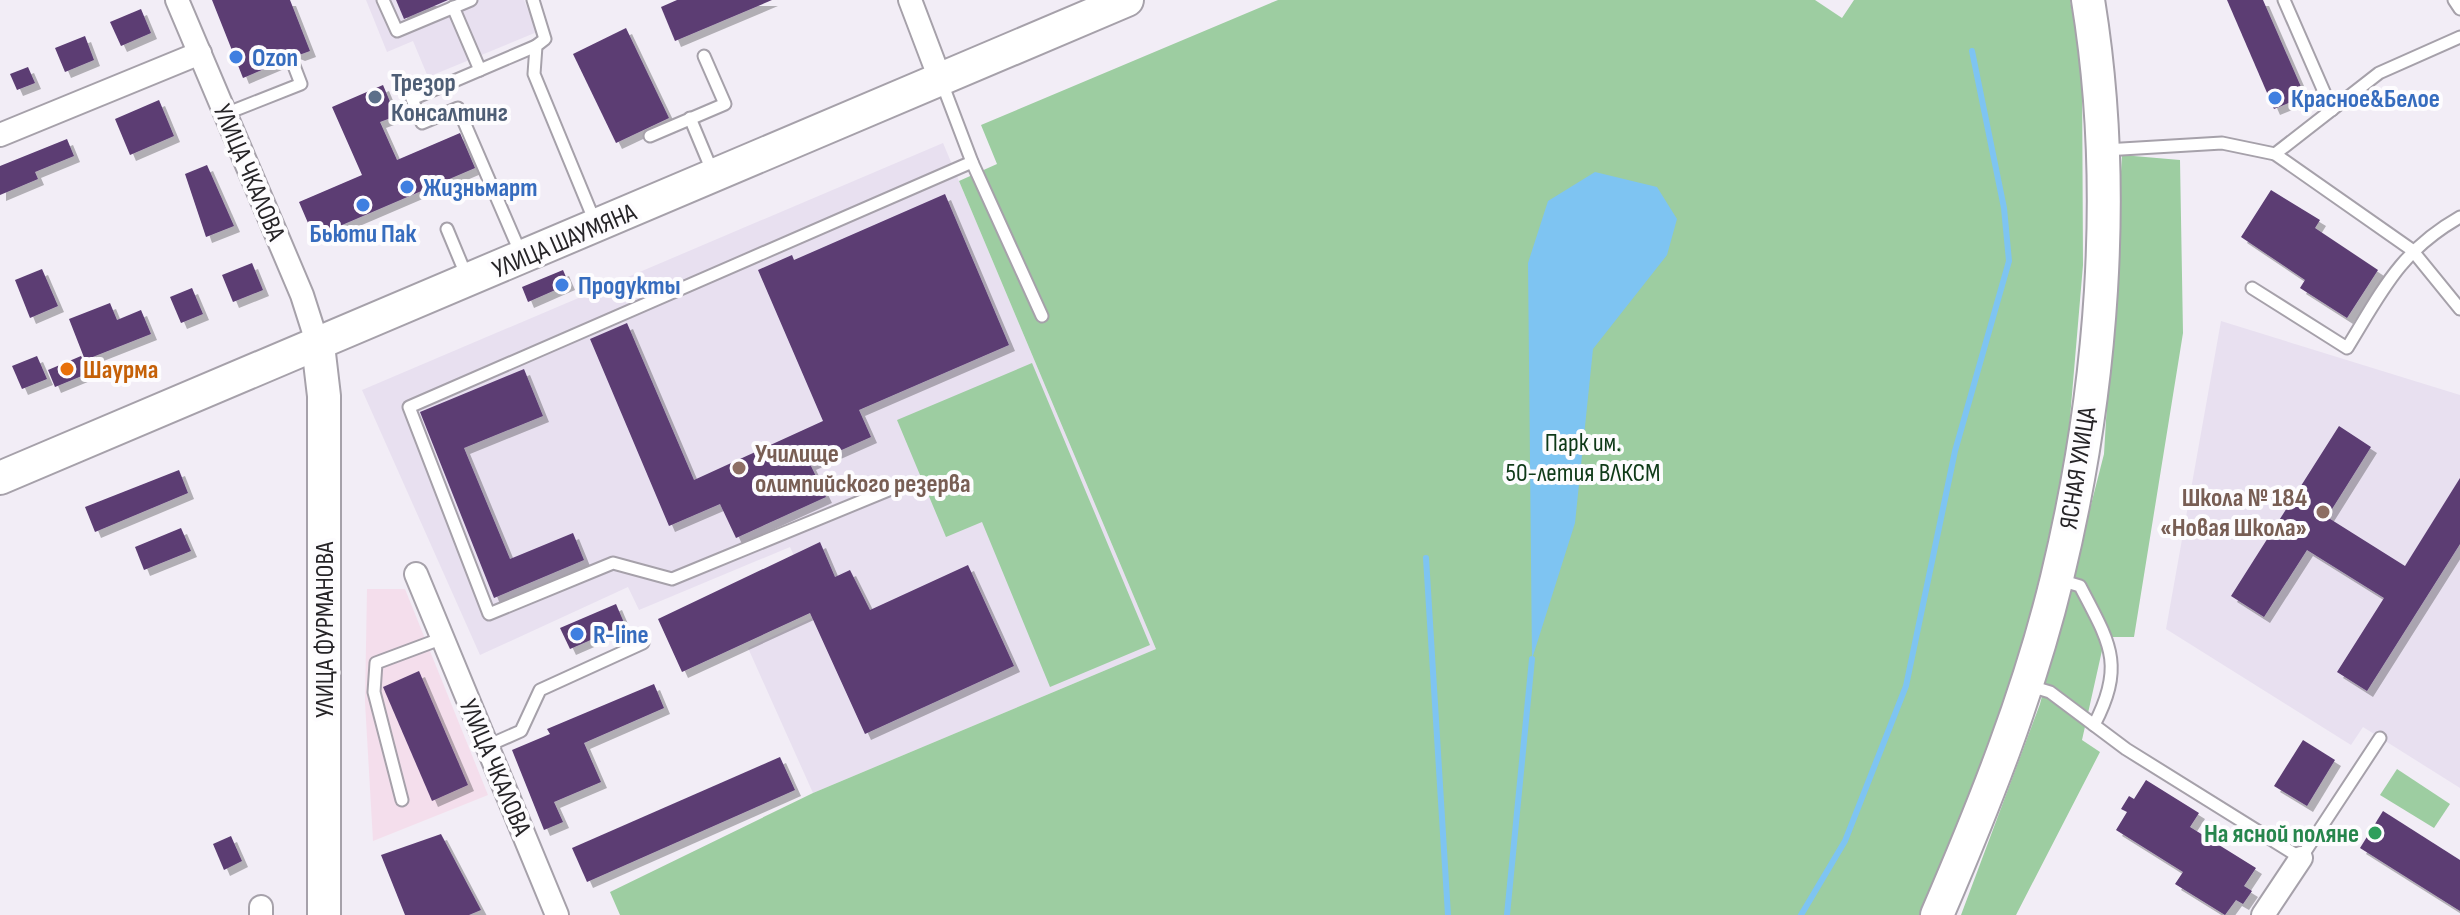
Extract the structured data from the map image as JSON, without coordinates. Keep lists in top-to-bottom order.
{
  "streets": {
    "street": [
      "УЛИЦА ЧКАЛОВА",
      "УЛИЦА ШАУМЯНА",
      "ЯСНАЯ УЛИЦА",
      "УЛИЦА ФУРМАНОВА"
    ]
  },
  "crossings": [
    ["УЛИЦА ЧКАЛОВА", "УЛИЦА ШАУМЯНА"],
    ["УЛИЦА ЧКАЛОВА", "УЛИЦА ФУРМАНОВА"],
    ["УЛИЦА ШАУМЯНА", "УЛИЦА ФУРМАНОВА"]
  ],
  "parks": ["Парк им. 50-летия ВЛКСМ"],
  "places": [
    "Ozon",
    "Трезор Консалтинг",
    "Красное&Белое",
    "Жизньмарт",
    "Бьюти Пак",
    "Продукты",
    "Шаурма",
    "Училище олимпийского резерва",
    "Школа № 184 «Новая Школа»",
    "R-line",
    "На ясной поляне"
  ]
}
